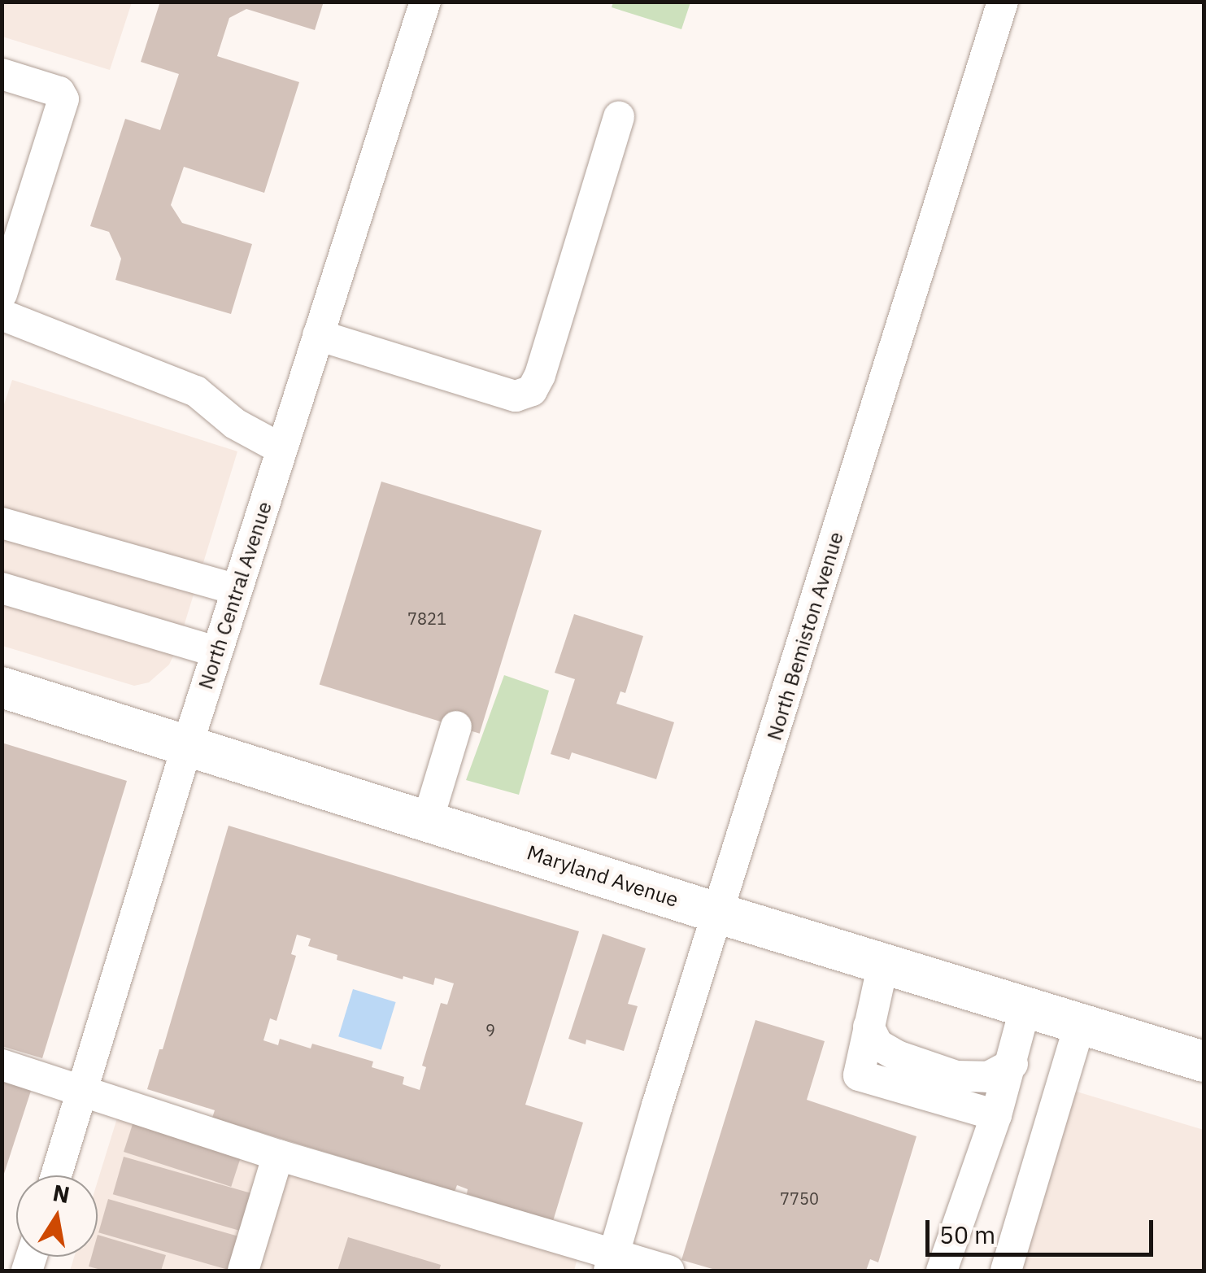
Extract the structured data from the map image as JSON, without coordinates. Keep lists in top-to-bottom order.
{
  "streets": {
    "main road": ["Maryland Avenue"],
    "street": ["North Central Avenue", "North Bemiston Avenue"]
  },
  "crossings": [
    ["North Central Avenue", "Maryland Avenue"],
    ["North Bemiston Avenue", "Maryland Avenue"]
  ],
  "house_numbers": ["7821", "9", "7750"],
  "scale_bar": "50 m",
  "north": "top"
}
